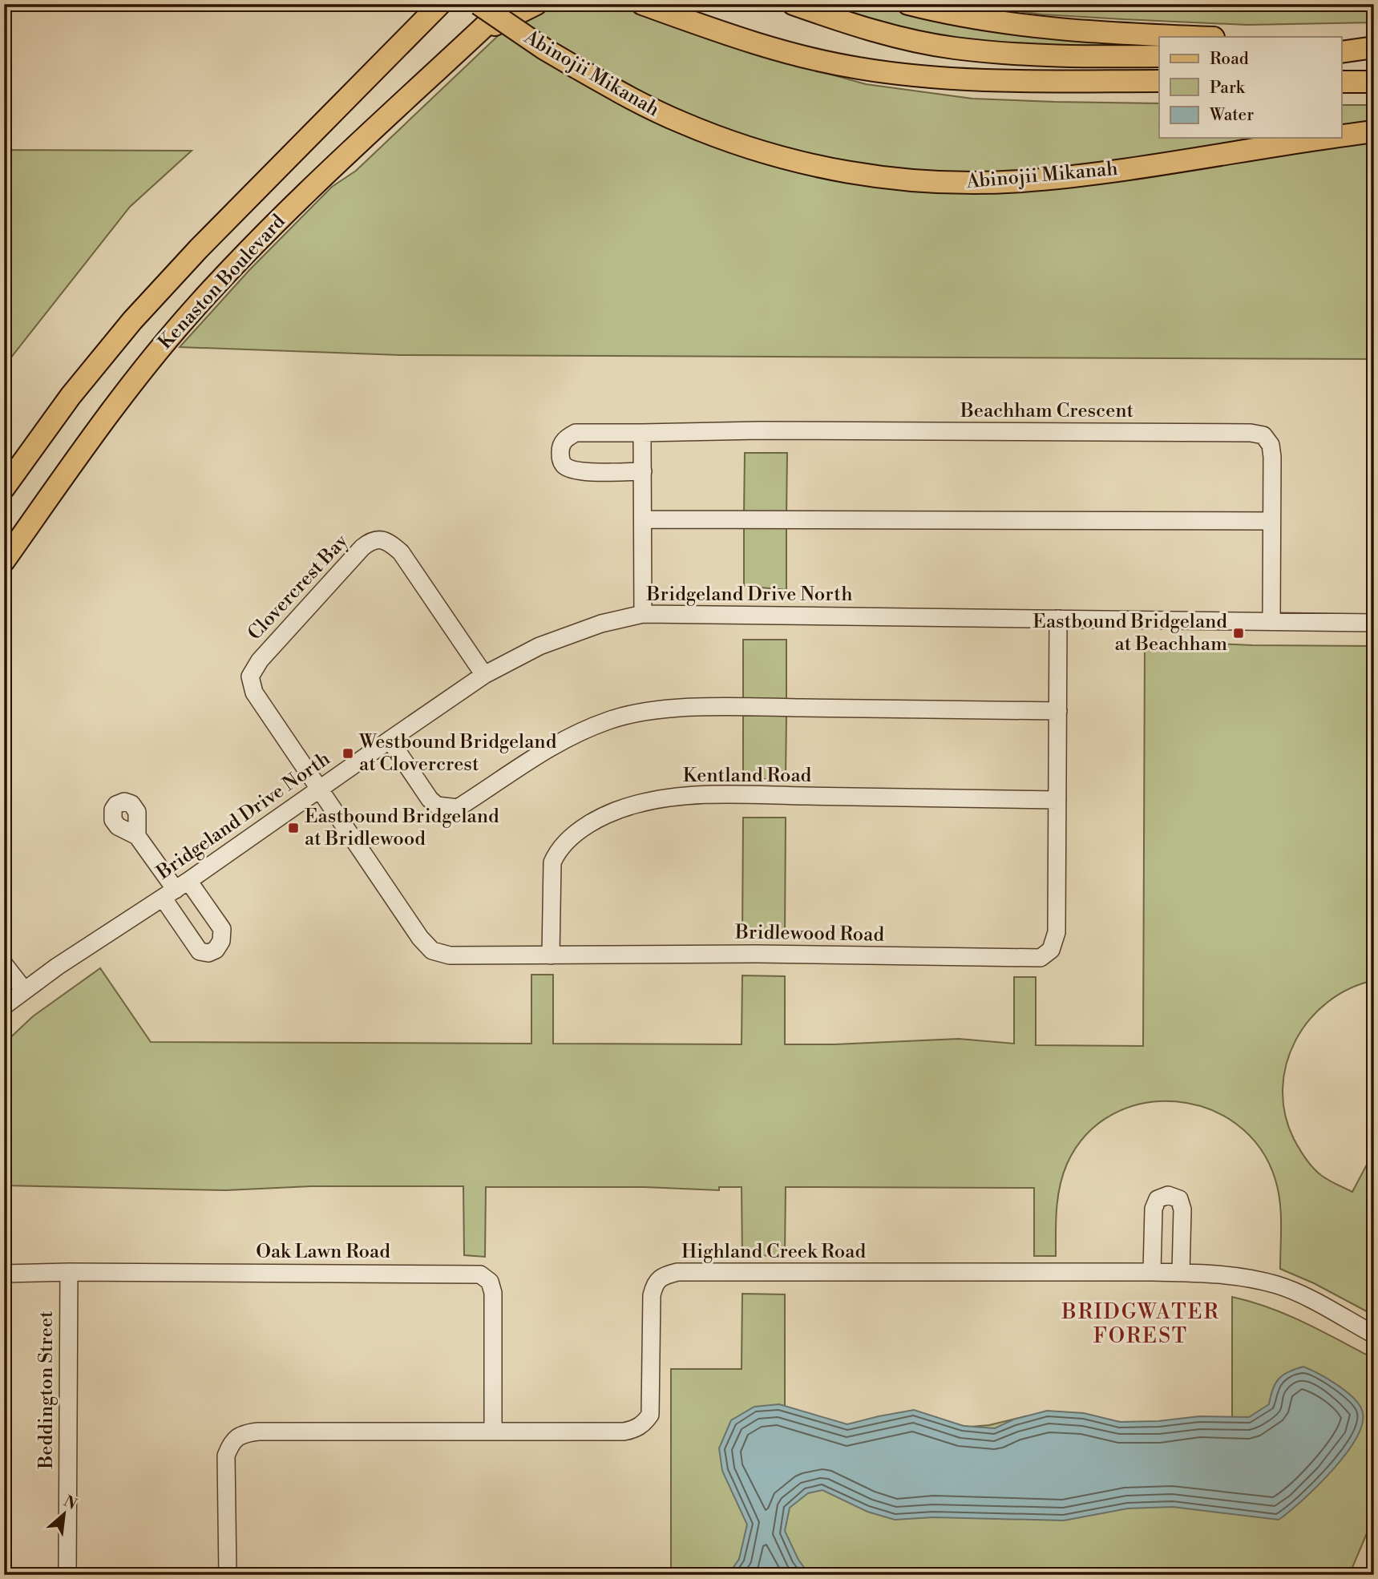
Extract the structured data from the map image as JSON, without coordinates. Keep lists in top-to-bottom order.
{
  "streets": {
    "main road": ["Abinojii Mikanah", "Kenaston Boulevard"],
    "street": [
      "Beachham Crescent",
      "Clovercrest Bay",
      "Bridgeland Drive North",
      "Kentland Road",
      "Bridlewood Road",
      "Oak Lawn Road",
      "Highland Creek Road",
      "Beddington Street"
    ]
  },
  "crossings": [
    ["Beachham Crescent", "Bridgeland Drive North"],
    ["Clovercrest Bay", "Bridgeland Drive North"],
    ["Clovercrest Bay", "Bridlewood Road"],
    ["Bridgeland Drive North", "Bridlewood Road"],
    ["Kentland Road", "Bridlewood Road"],
    ["Oak Lawn Road", "Highland Creek Road"],
    ["Oak Lawn Road", "Beddington Street"]
  ],
  "districts": ["BRIDGWATER FOREST"],
  "places": {
    "transit": ["Eastbound Bridgeland at Beachham", "Westbound Bridgeland at Clovercrest", "Eastbound Bridgeland at Bridlewood"]
  },
  "legend": ["Road", "Park", "Water"],
  "north": "top right"
}
